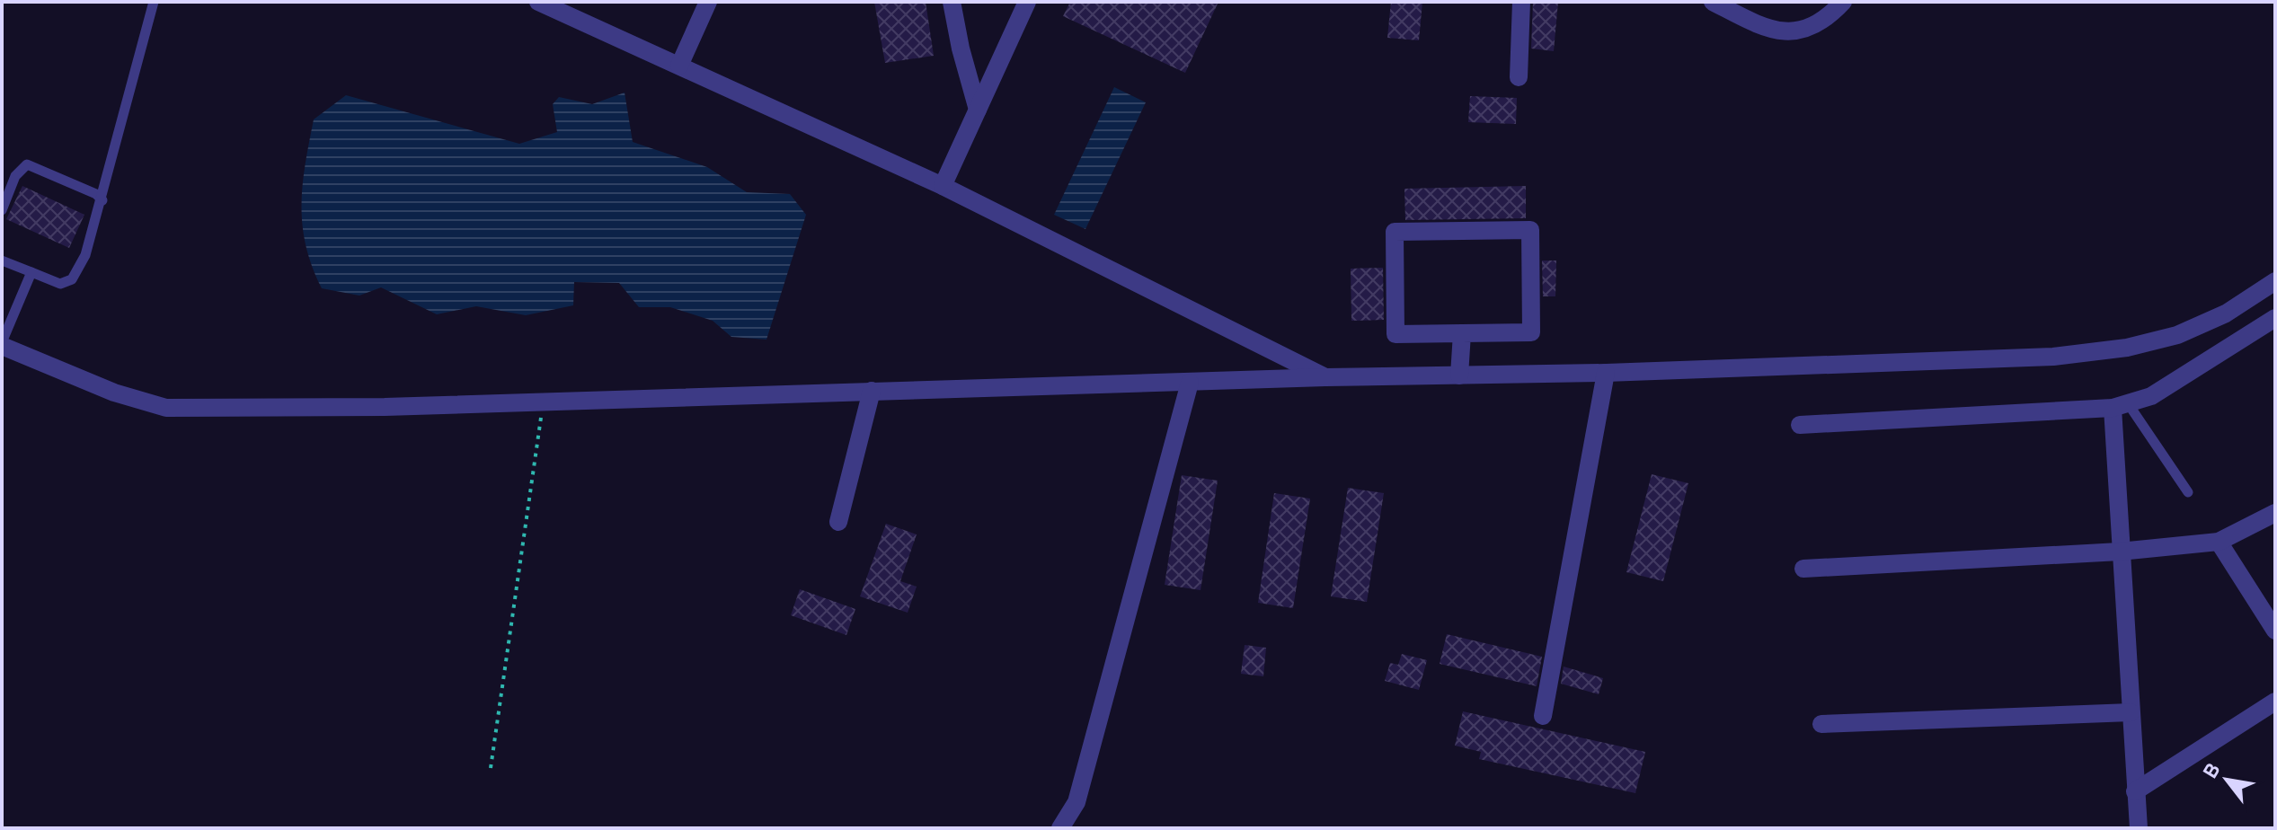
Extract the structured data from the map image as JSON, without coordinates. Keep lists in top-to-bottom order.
{
  "north": "top left"
}
